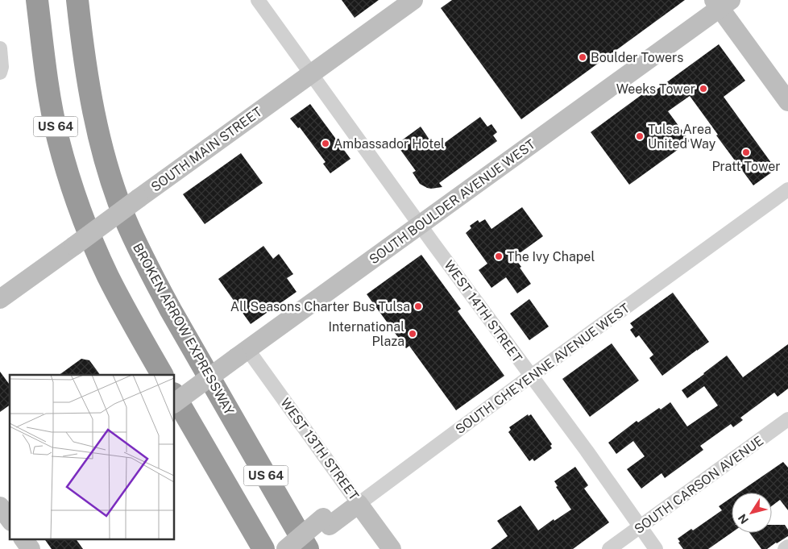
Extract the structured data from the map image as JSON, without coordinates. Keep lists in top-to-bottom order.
{
  "streets": {
    "highway": ["US 64", "BROKEN ARROW EXPRESSWAY"],
    "street": [
      "SOUTH MAIN STREET",
      "SOUTH BOULDER AVENUE WEST",
      "WEST 14TH STREET",
      "SOUTH CHEYENNE AVENUE WEST",
      "WEST 13TH STREET",
      "SOUTH CARSON AVENUE"
    ]
  },
  "crossings": [
    ["SOUTH MAIN STREET", "WEST 14TH STREET"],
    ["SOUTH BOULDER AVENUE WEST", "WEST 14TH STREET"],
    ["SOUTH BOULDER AVENUE WEST", "WEST 13TH STREET"],
    ["WEST 14TH STREET", "SOUTH CHEYENNE AVENUE WEST"],
    ["WEST 14TH STREET", "SOUTH CARSON AVENUE"],
    ["SOUTH CHEYENNE AVENUE WEST", "WEST 13TH STREET"]
  ],
  "places": [
    "Boulder Towers",
    "Weeks Tower",
    "Tulsa Area United Way",
    "Ambassador Hotel",
    "Pratt Tower",
    "The Ivy Chapel",
    "All Seasons Charter Bus Tulsa",
    "International Plaza"
  ],
  "north": "bottom left"
}
